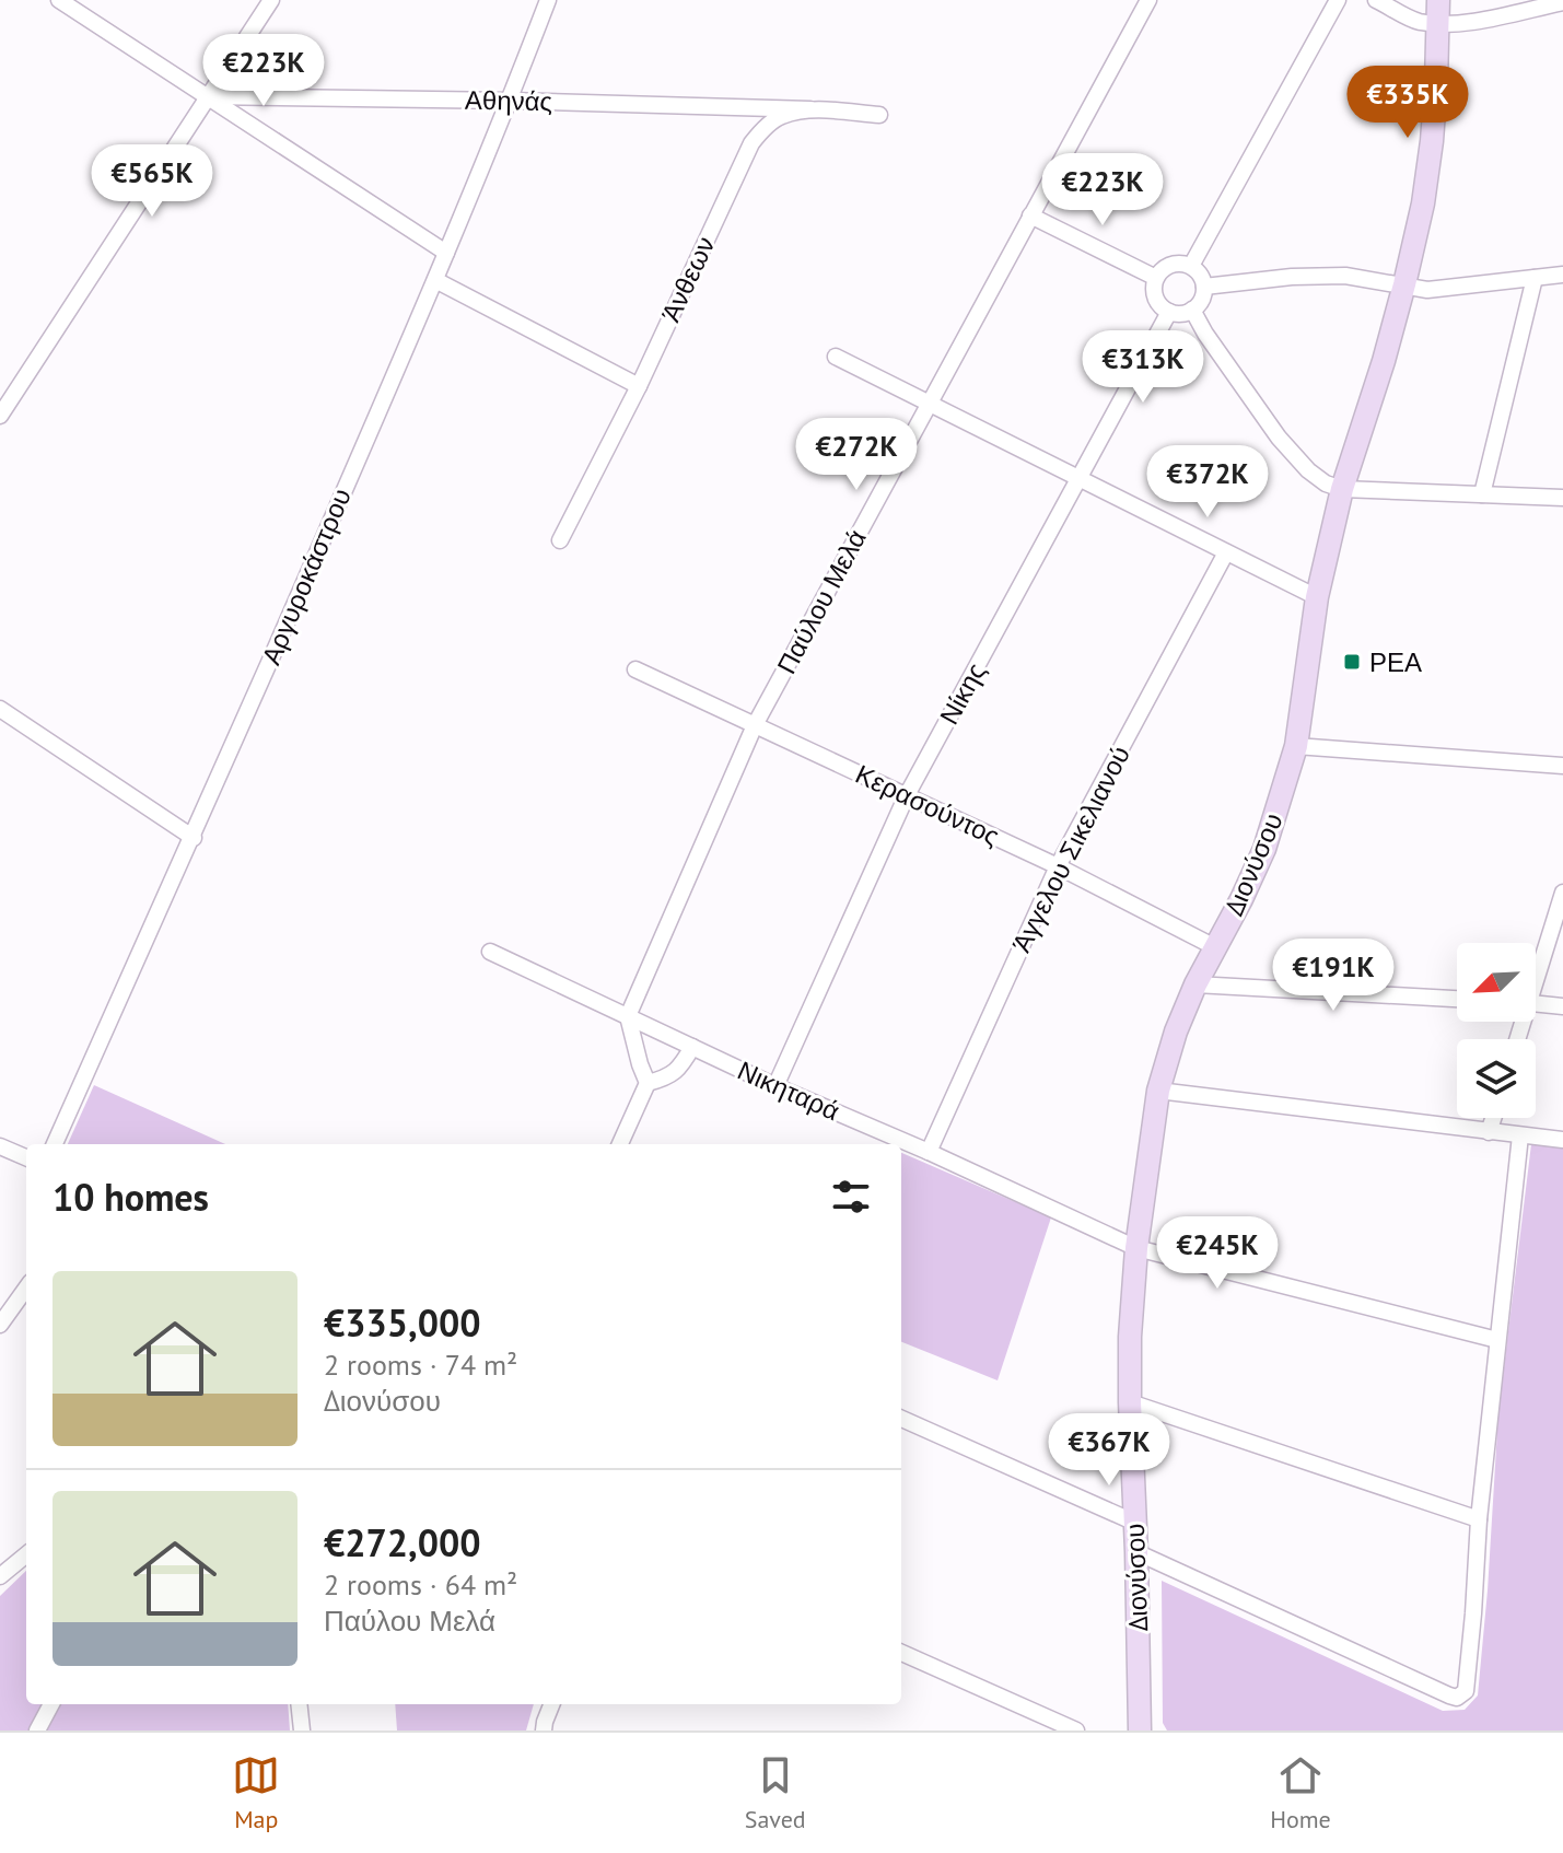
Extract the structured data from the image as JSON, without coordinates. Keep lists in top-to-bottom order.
{
  "streets": {
    "main road": ["Διονύσου"],
    "street": [
      "Αθηνάς",
      "Άνθεων",
      "Αργυροκάστρου",
      "Παύλου Μελά",
      "Νίκης",
      "Κερασούντος",
      "Άγγελου Σικελιανού",
      "Νικηταρά"
    ]
  },
  "crossings": [
    ["Αθηνάς", "Άνθεων"],
    ["Αθηνάς", "Αργυροκάστρου"],
    ["Παύλου Μελά", "Κερασούντος"],
    ["Παύλου Μελά", "Νικηταρά"],
    ["Νίκης", "Κερασούντος"],
    ["Νίκης", "Νικηταρά"],
    ["Κερασούντος", "Άγγελου Σικελιανού"],
    ["Κερασούντος", "Διονύσου"],
    ["Άγγελου Σικελιανού", "Νικηταρά"],
    ["Διονύσου", "Νικηταρά"]
  ],
  "places": {
    "transit": ["ΡΕΑ"]
  },
  "north": "bottom left",
  "page": {
    "price": [
      "€223K",
      "€335K",
      "€565K",
      "€223K",
      "€313K",
      "€272K",
      "€372K",
      "€191K",
      "€245K",
      "€367K"
    ],
    "heading": "10 homes",
    "list": [
      {
        "name": "€335,000",
        "note": "2 rooms · 74 m² · Διονύσου"
      },
      {
        "name": "€272,000",
        "note": "2 rooms · 64 m² · Παύλου Μελά"
      }
    ],
    "tabs": ["Map", "Saved", "Home"]
  }
}
